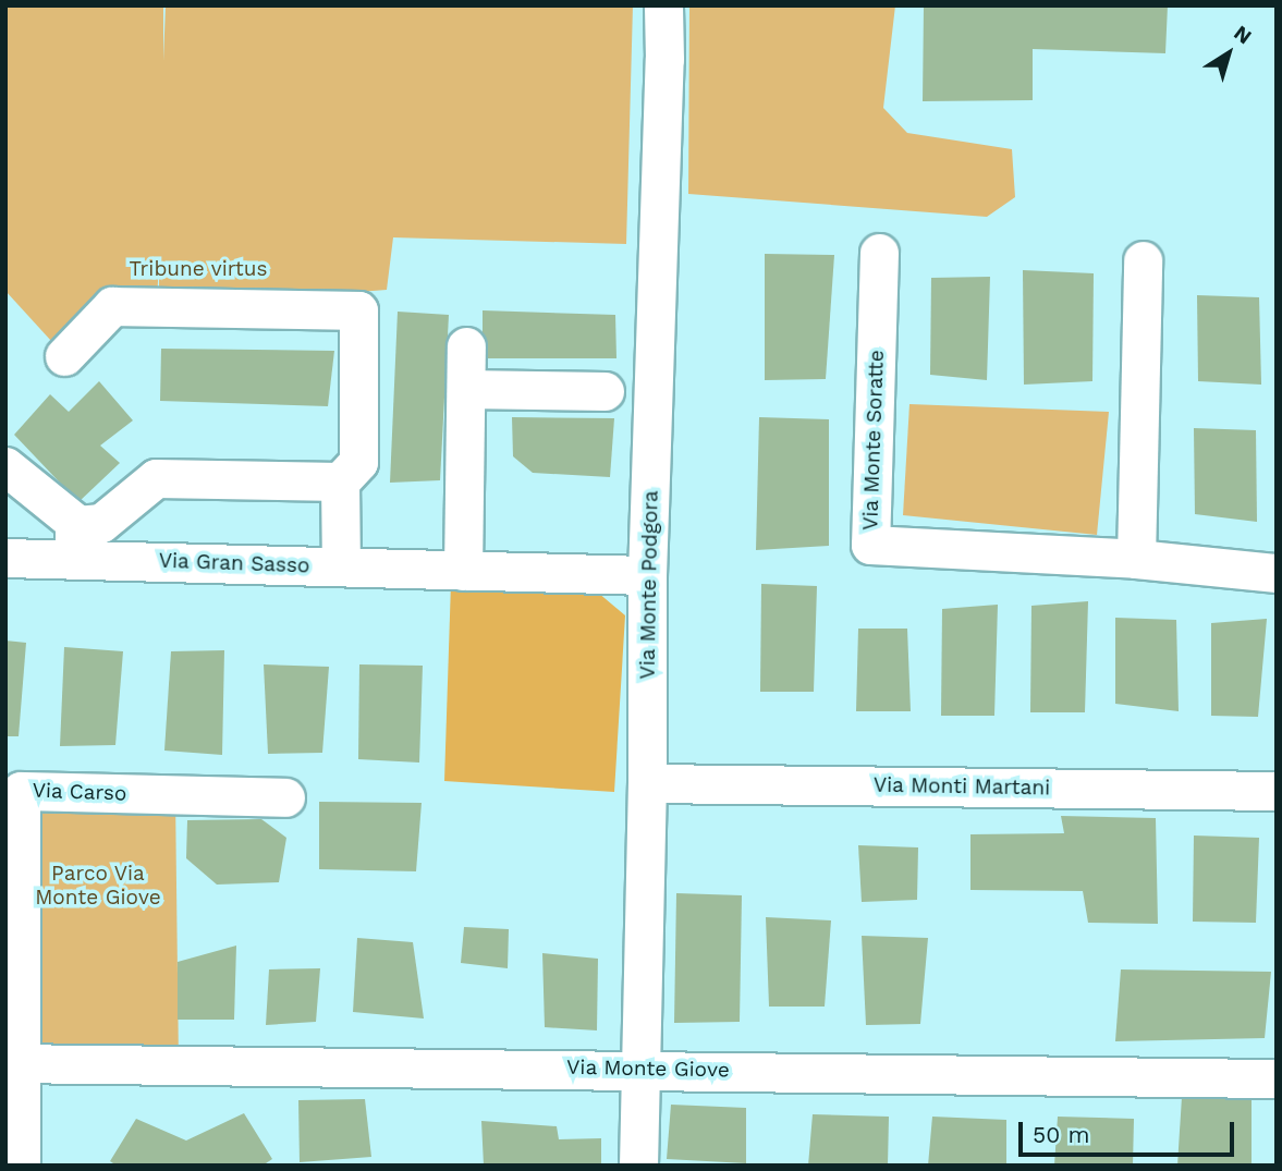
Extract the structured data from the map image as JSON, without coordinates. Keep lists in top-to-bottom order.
{
  "streets": {
    "street": [
      "Via Monte Soratte",
      "Via Gran Sasso",
      "Via Monte Podgora",
      "Via Monti Martani",
      "Via Carso",
      "Via Monte Giove"
    ]
  },
  "crossings": [
    ["Via Gran Sasso", "Via Monte Podgora"],
    ["Via Monte Podgora", "Via Monti Martani"],
    ["Via Monte Podgora", "Via Monte Giove"],
    ["Via Carso", "Via Monte Giove"]
  ],
  "parks": ["Tribune virtus", "Parco Via Monte Giove"],
  "scale_bar": "50 m",
  "north": "top right"
}
